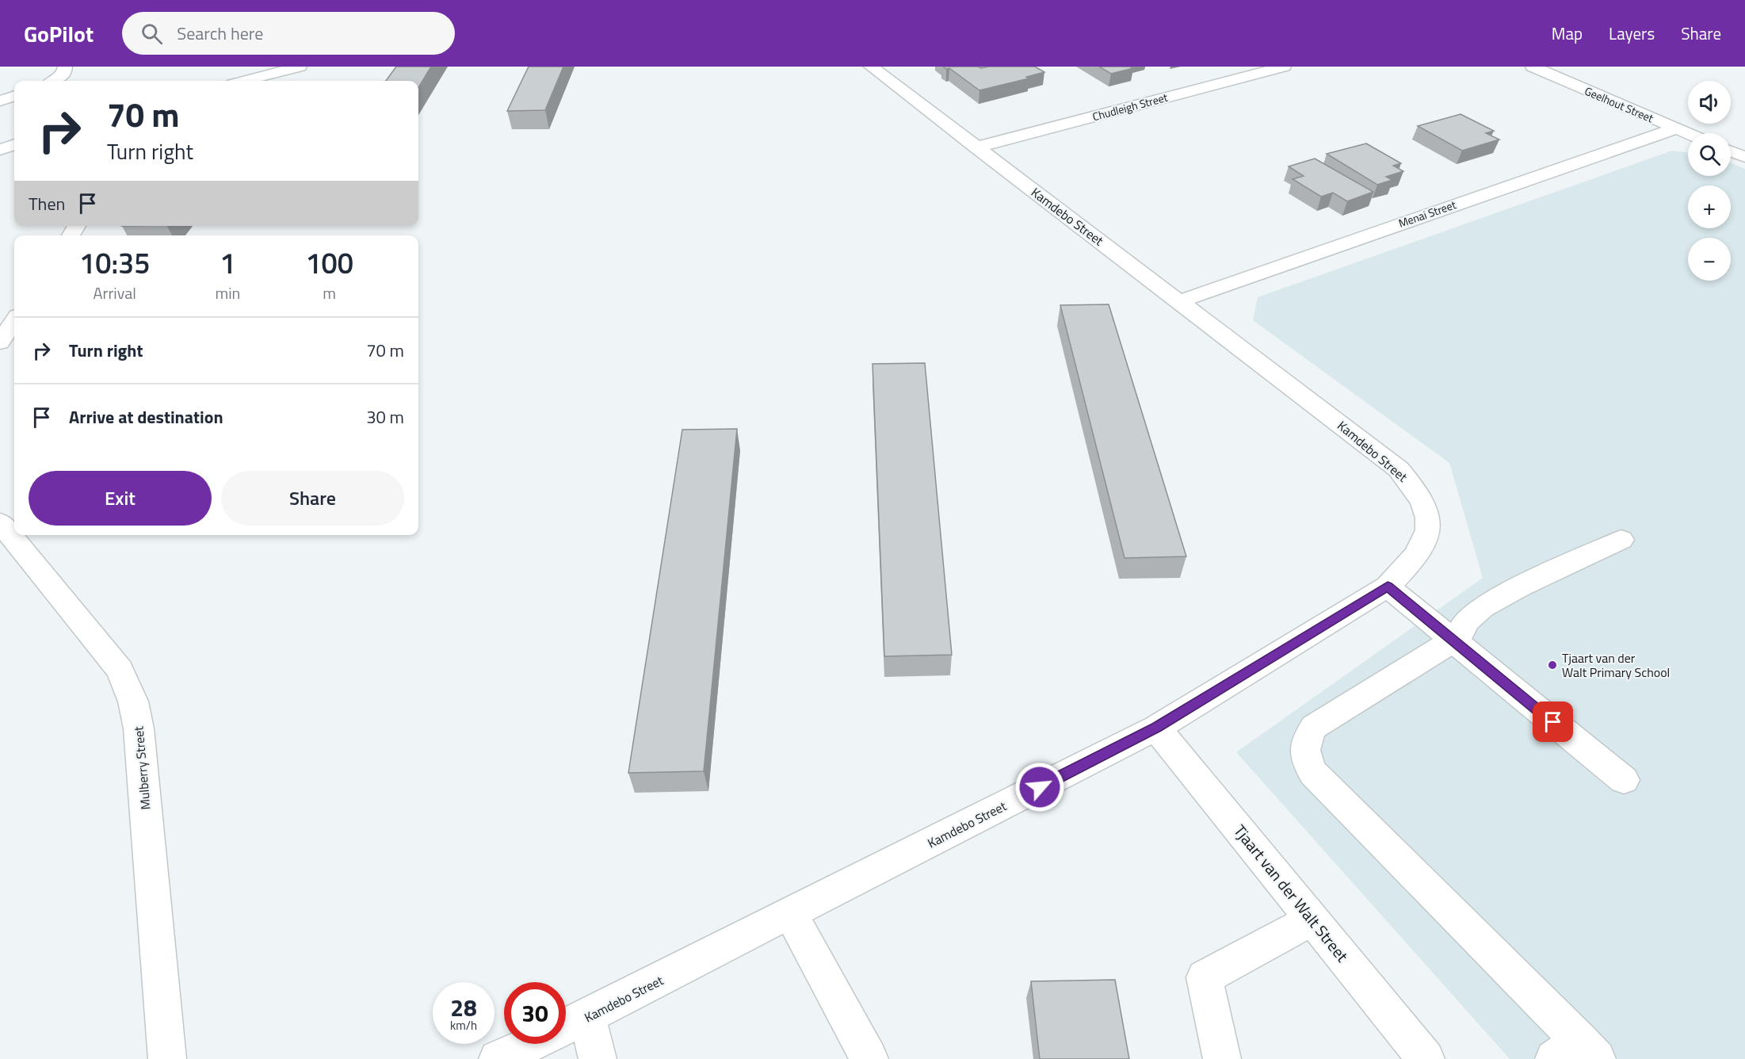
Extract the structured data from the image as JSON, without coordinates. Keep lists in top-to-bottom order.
{
  "streets": {
    "street": [
      "Geelhout Street",
      "Chudleigh Street",
      "Menai Street",
      "Kamdebo Street",
      "Mulberry Street",
      "Tjaart van der Walt Street"
    ]
  },
  "crossings": [
    ["Geelhout Street", "Menai Street"],
    ["Chudleigh Street", "Kamdebo Street"],
    ["Menai Street", "Kamdebo Street"],
    ["Kamdebo Street", "Tjaart van der Walt Street"]
  ],
  "places": ["Tjaart van der Walt Primary School"],
  "page": {
    "header": "GoPilot",
    "search": "Search here",
    "nav": ["Map", "Layers", "Share"],
    "map_buttons": ["+", "−"],
    "turn": ["70 m", "Turn right"],
    "then": "Then",
    "eta": [
      "10:35",
      "Arrival",
      "1",
      "min",
      "100",
      "m"
    ],
    "list": [
      {
        "name": "Turn right",
        "value": "70 m"
      },
      {
        "name": "Arrive at destination",
        "value": "30 m"
      }
    ],
    "buttons": ["Exit", "Share"],
    "speed": "28 km/h",
    "limit": "30"
  }
}
